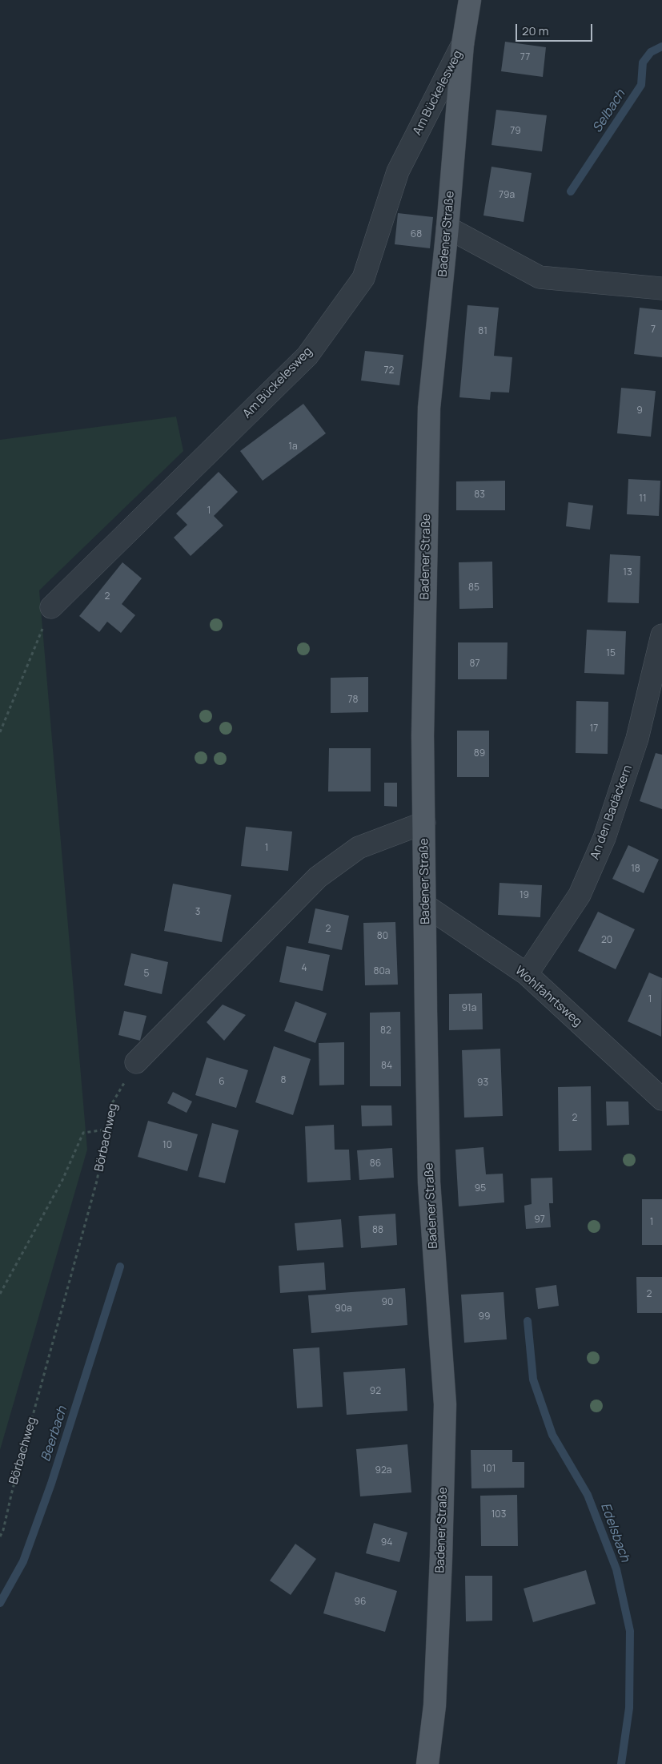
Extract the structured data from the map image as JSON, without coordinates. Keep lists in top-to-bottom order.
{
  "streets": {
    "main road": ["Badener Straße"],
    "street": ["Am Bückelesweg", "An den Badäckern", "Wohlfahrtsweg"],
    "path": ["Börbachweg"]
  },
  "crossings": [
    ["Am Bückelesweg", "Badener Straße"],
    ["Badener Straße", "Wohlfahrtsweg"],
    ["An den Badäckern", "Wohlfahrtsweg"]
  ],
  "water": ["Selbach", "Beerbach", "Edelsbach"],
  "house_numbers": [
    "77",
    "79",
    "79a",
    "68",
    "7",
    "81",
    "72",
    "9",
    "1a",
    "83",
    "11",
    "1",
    "13",
    "85",
    "2",
    "15",
    "87",
    "78",
    "17",
    "89",
    "1",
    "18",
    "19",
    "3",
    "2",
    "80",
    "20",
    "4",
    "80a",
    "5",
    "1",
    "91a",
    "82",
    "84",
    "8",
    "6",
    "93",
    "2",
    "10",
    "86",
    "95",
    "97",
    "1",
    "88",
    "2",
    "90",
    "90a",
    "99",
    "92",
    "101",
    "92a",
    "103",
    "94",
    "96"
  ],
  "scale_bar": "20 m"
}
